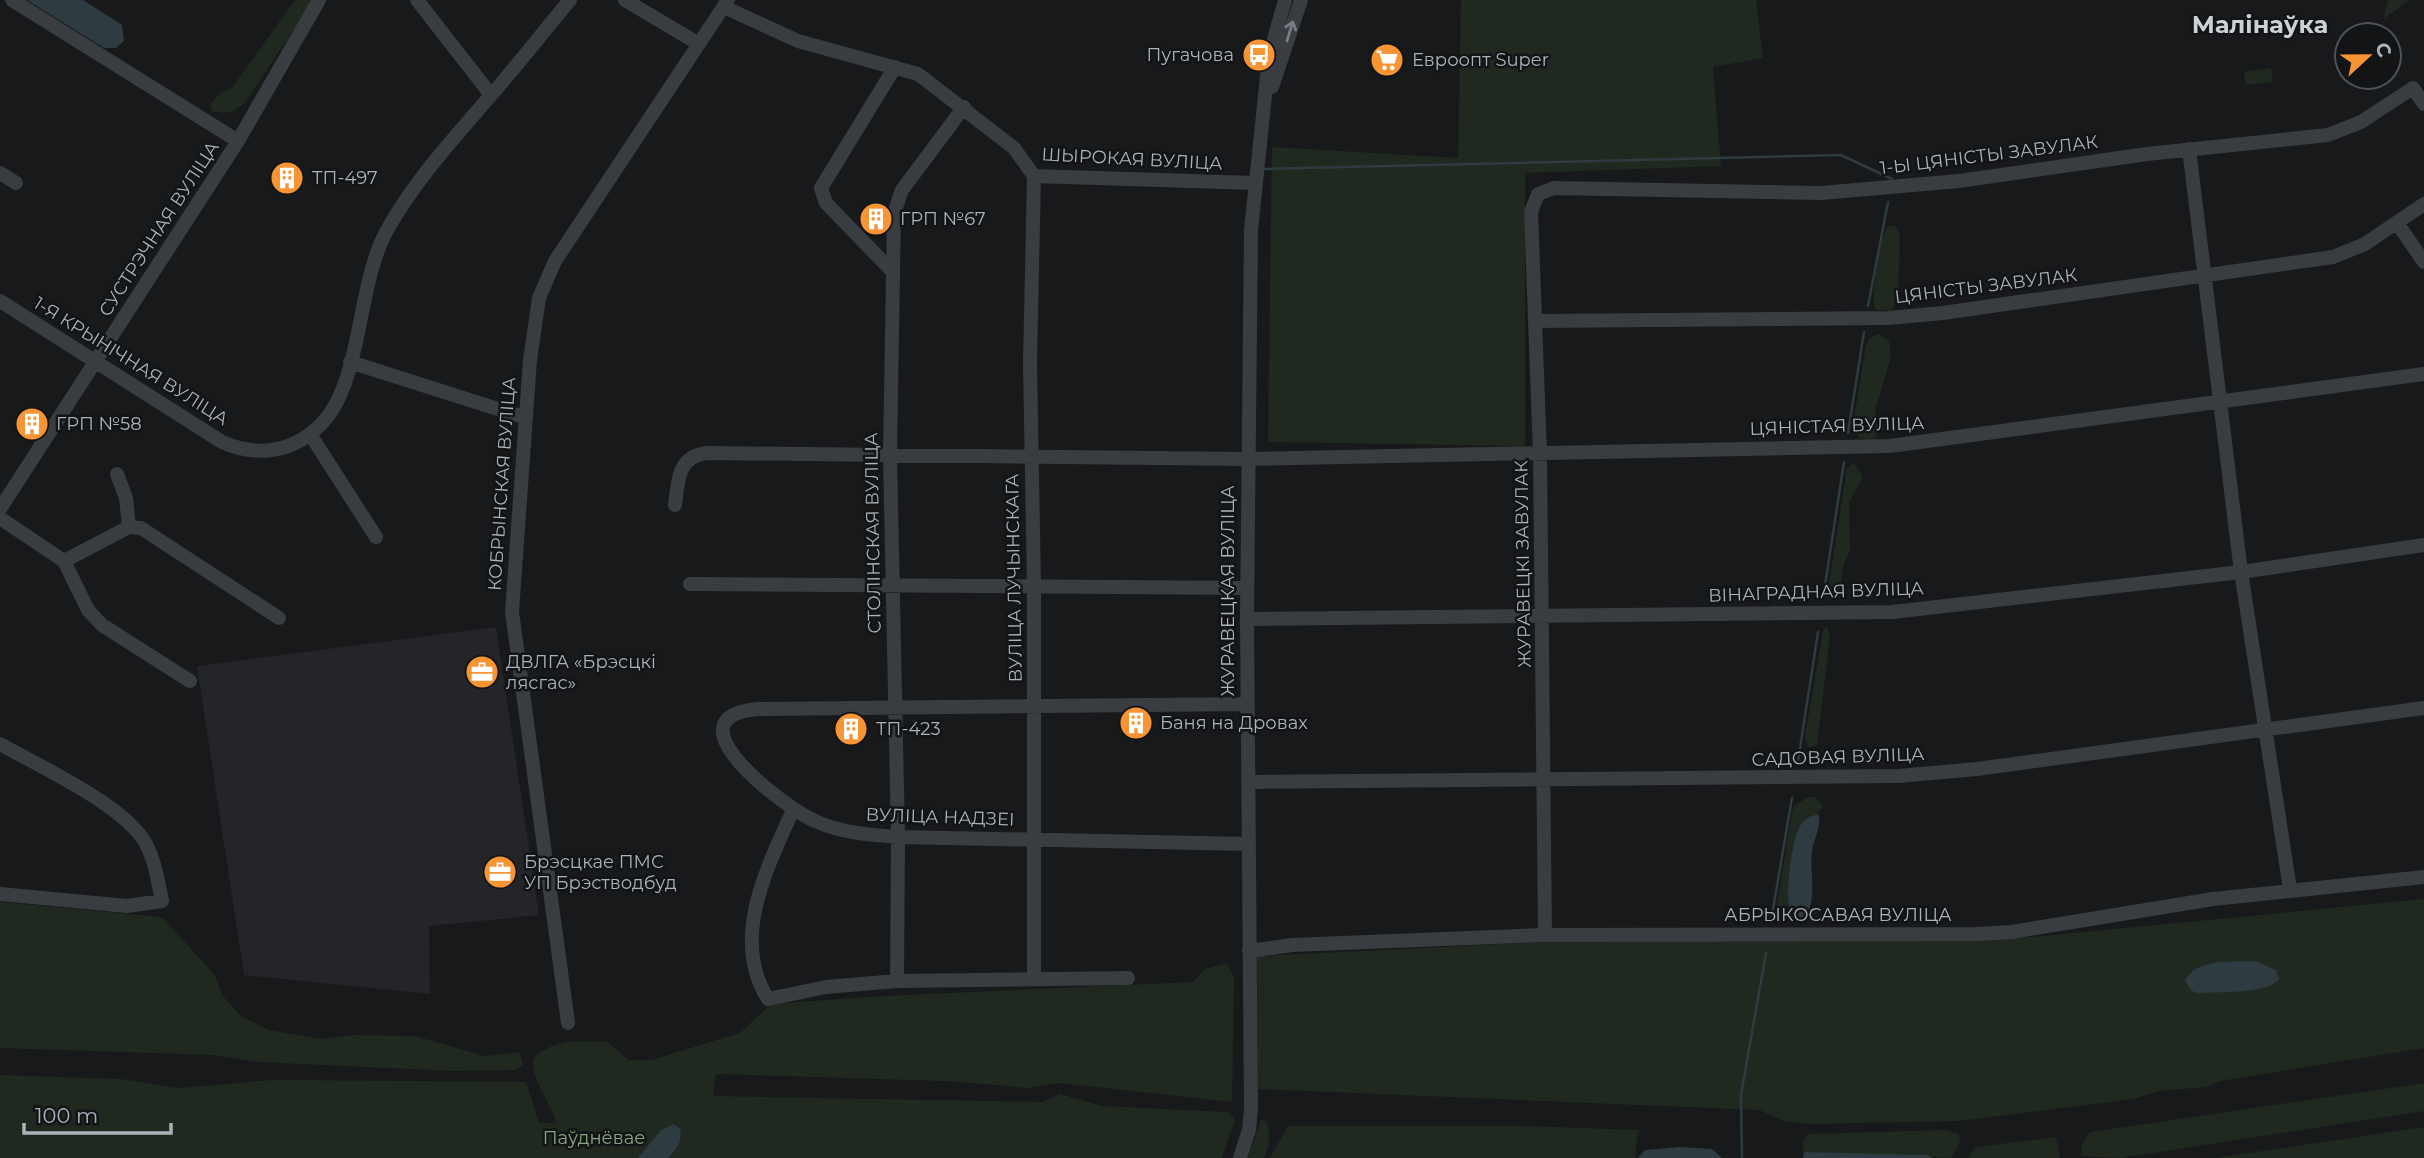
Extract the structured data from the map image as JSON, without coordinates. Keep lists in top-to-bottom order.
{
  "streets": {
    "street": [
      "1-Ы ЦЯНІСТЫ ЗАВУЛАК",
      "ШЫРОКАЯ ВУЛІЦА",
      "СУСТРЭЧНАЯ ВУЛІЦА",
      "ЦЯНІСТЫ ЗАВУЛАК",
      "1-Я КРЫНІЧНАЯ ВУЛІЦА",
      "ЦЯНІСТАЯ ВУЛІЦА",
      "КОБРЫНСКАЯ ВУЛІЦА",
      "СТОЛІНСКАЯ ВУЛІЦА",
      "ЖУРАВЕЦКІ ЗАВУЛАК",
      "ВУЛІЦА ЛУЧЫНСКАГА",
      "ЖУРАВЕЦКАЯ ВУЛІЦА",
      "ВІНАГРАДНАЯ ВУЛІЦА",
      "САДОВАЯ ВУЛІЦА",
      "ВУЛІЦА НАДЗЕІ",
      "АБРЫКОСАВАЯ ВУЛІЦА"
    ]
  },
  "crossings": [
    ["1-Ы ЦЯНІСТЫ ЗАВУЛАК", "ЖУРАВЕЦКІ ЗАВУЛАК"],
    ["ШЫРОКАЯ ВУЛІЦА", "КОБРЫНСКАЯ ВУЛІЦА"],
    ["ШЫРОКАЯ ВУЛІЦА", "СТОЛІНСКАЯ ВУЛІЦА"],
    ["ШЫРОКАЯ ВУЛІЦА", "ВУЛІЦА ЛУЧЫНСКАГА"],
    ["ШЫРОКАЯ ВУЛІЦА", "ЖУРАВЕЦКАЯ ВУЛІЦА"],
    ["СУСТРЭЧНАЯ ВУЛІЦА", "1-Я КРЫНІЧНАЯ ВУЛІЦА"],
    ["ЦЯНІСТЫ ЗАВУЛАК", "ЖУРАВЕЦКІ ЗАВУЛАК"],
    ["ЦЯНІСТАЯ ВУЛІЦА", "СТОЛІНСКАЯ ВУЛІЦА"],
    ["ЦЯНІСТАЯ ВУЛІЦА", "ЖУРАВЕЦКІ ЗАВУЛАК"],
    ["ЦЯНІСТАЯ ВУЛІЦА", "ВУЛІЦА ЛУЧЫНСКАГА"],
    ["ЦЯНІСТАЯ ВУЛІЦА", "ЖУРАВЕЦКАЯ ВУЛІЦА"],
    ["СТОЛІНСКАЯ ВУЛІЦА", "ВУЛІЦА НАДЗЕІ"],
    ["ЖУРАВЕЦКІ ЗАВУЛАК", "ВІНАГРАДНАЯ ВУЛІЦА"],
    ["ЖУРАВЕЦКІ ЗАВУЛАК", "САДОВАЯ ВУЛІЦА"],
    ["ЖУРАВЕЦКІ ЗАВУЛАК", "АБРЫКОСАВАЯ ВУЛІЦА"],
    ["ВУЛІЦА ЛУЧЫНСКАГА", "ВУЛІЦА НАДЗЕІ"],
    ["ЖУРАВЕЦКАЯ ВУЛІЦА", "ВІНАГРАДНАЯ ВУЛІЦА"],
    ["ЖУРАВЕЦКАЯ ВУЛІЦА", "САДОВАЯ ВУЛІЦА"],
    ["ЖУРАВЕЦКАЯ ВУЛІЦА", "ВУЛІЦА НАДЗЕІ"],
    ["ЖУРАВЕЦКАЯ ВУЛІЦА", "АБРЫКОСАВАЯ ВУЛІЦА"]
  ],
  "districts": ["Малінаўка"],
  "parks": ["Паўднёвае"],
  "places": {
    "bus stop": ["Пугачова"],
    "supermarket": ["Евроопт Super"],
    "building": [
      "ТП-497",
      "ГРП №67",
      "ГРП №58",
      "Баня на Дровах",
      "ТП-423"
    ],
    "office": ["ДВЛГА «Брэсцкі лясгас»", "Брэсцкае ПМС УП Брэстводбуд"]
  },
  "scale_bar": "100 m",
  "north": "right"
}
